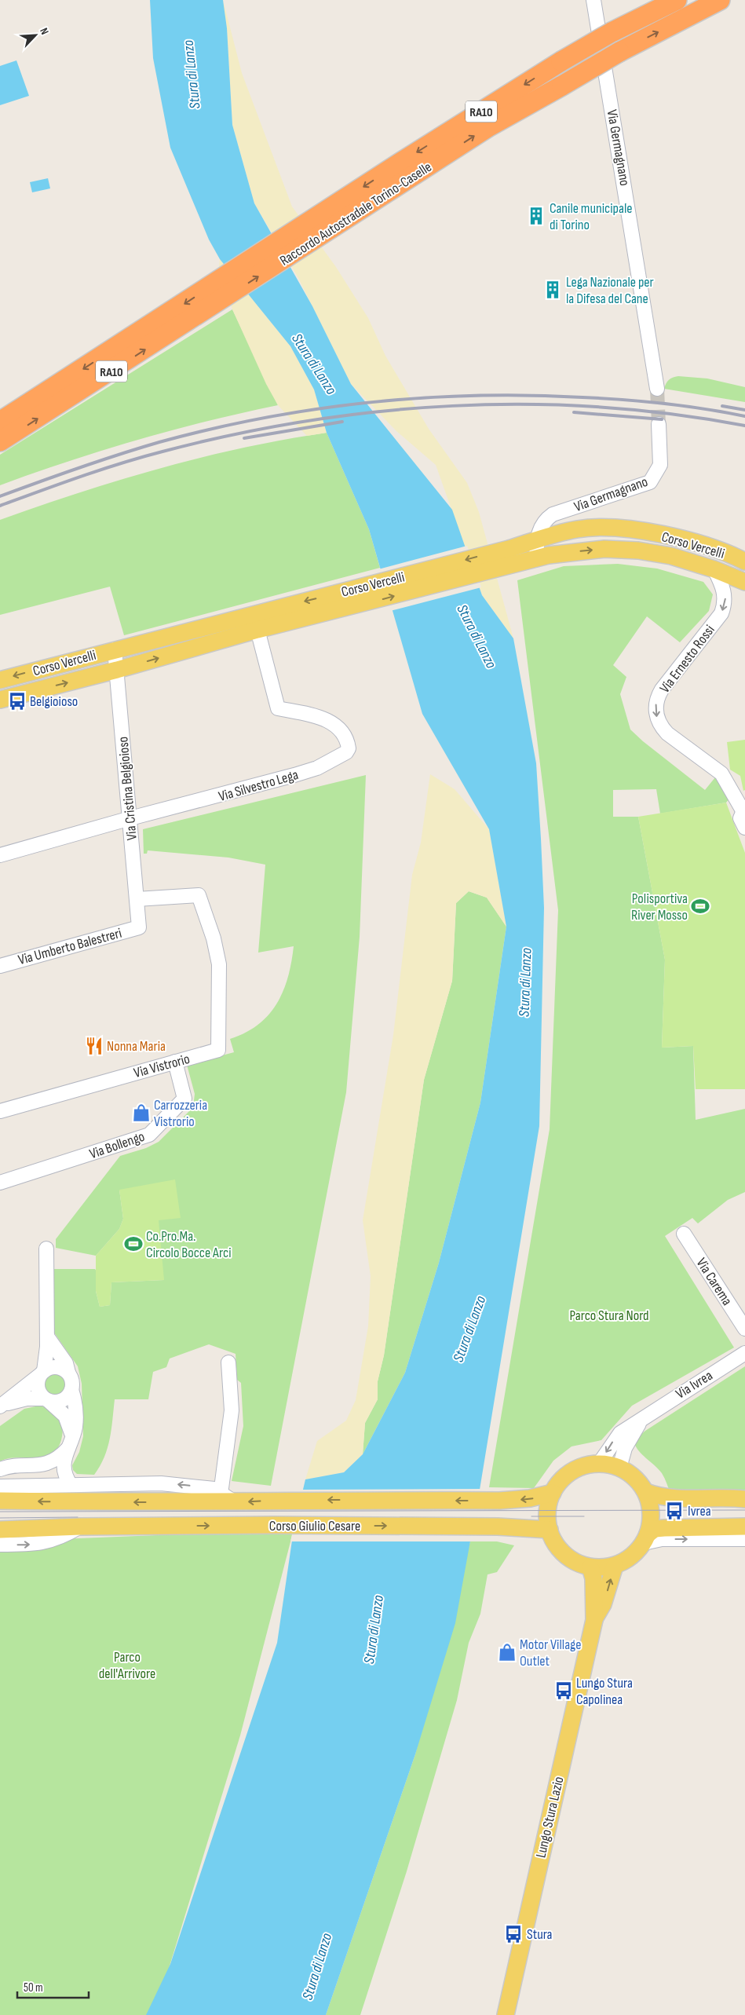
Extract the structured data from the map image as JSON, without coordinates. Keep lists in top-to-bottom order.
{
  "streets": {
    "highway": ["RA10", "Raccordo Autostradale Torino-Caselle"],
    "main road": ["Corso Vercelli", "Corso Giulio Cesare", "Lungo Stura Lazio"],
    "street": [
      "Via Germagnano",
      "Via Ernesto Rossi",
      "Via Silvestro Lega",
      "Via Cristina Belgioioso",
      "Via Umberto Balestreri",
      "Via Vistrorio",
      "Via Bollengo",
      "Via Carema",
      "Via Ivrea"
    ]
  },
  "crossings": [
    ["Via Germagnano", "Corso Vercelli"],
    ["Corso Vercelli", "Via Ernesto Rossi"],
    ["Corso Vercelli", "Via Silvestro Lega"],
    ["Corso Vercelli", "Via Cristina Belgioioso"],
    ["Via Silvestro Lega", "Via Cristina Belgioioso"],
    ["Via Cristina Belgioioso", "Via Umberto Balestreri"],
    ["Via Cristina Belgioioso", "Via Vistrorio"],
    ["Via Vistrorio", "Via Bollengo"],
    ["Via Ivrea", "Corso Giulio Cesare"],
    ["Via Ivrea", "Lungo Stura Lazio"],
    ["Corso Giulio Cesare", "Lungo Stura Lazio"]
  ],
  "one_way": ["Via Ernesto Rossi"],
  "water": ["Stura di Lanzo"],
  "parks": ["Parco Stura Nord", "Parco dell'Arrivore"],
  "places": {
    "building": ["Canile municipale di Torino", "Lega Nazionale per la Difesa del Cane"],
    "bus stop": [
      "Belgioioso",
      "Ivrea",
      "Lungo Stura Capolinea",
      "Stura"
    ],
    "sports": ["Polisportiva River Mosso", "Co.Pro.Ma. Circolo Bocce Arci"],
    "restaurant": ["Nonna Maria"],
    "shop": ["Carrozzeria Vistrorio", "Motor Village Outlet"]
  },
  "scale_bar": "50 m",
  "north": "top right"
}
